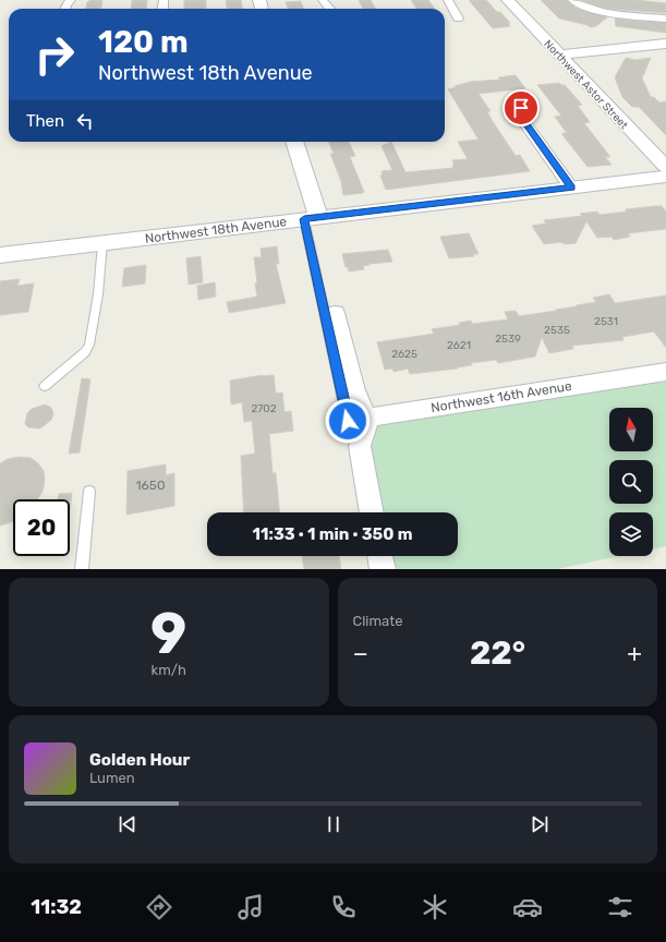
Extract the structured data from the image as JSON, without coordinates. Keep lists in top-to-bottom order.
{
  "streets": {
    "street": ["Northwest Astor Street", "Northwest 18th Avenue", "Northwest 16th Avenue"]
  },
  "house_numbers": [
    "2531",
    "2535",
    "2539",
    "2621",
    "2625",
    "2702",
    "1650"
  ],
  "north": "top",
  "page": {
    "turn": ["120 m", "Northwest 18th Avenue"],
    "then": "Then",
    "limit": "20",
    "trip": "11:33 · 1 min · 350 m",
    "tile": [
      ["9", "km/h"],
      "Climate"
    ],
    "heat": ["−", "22°", "+"],
    "song": ["Golden Hour", "Lumen"],
    "tabs": "11:32"
  }
}
